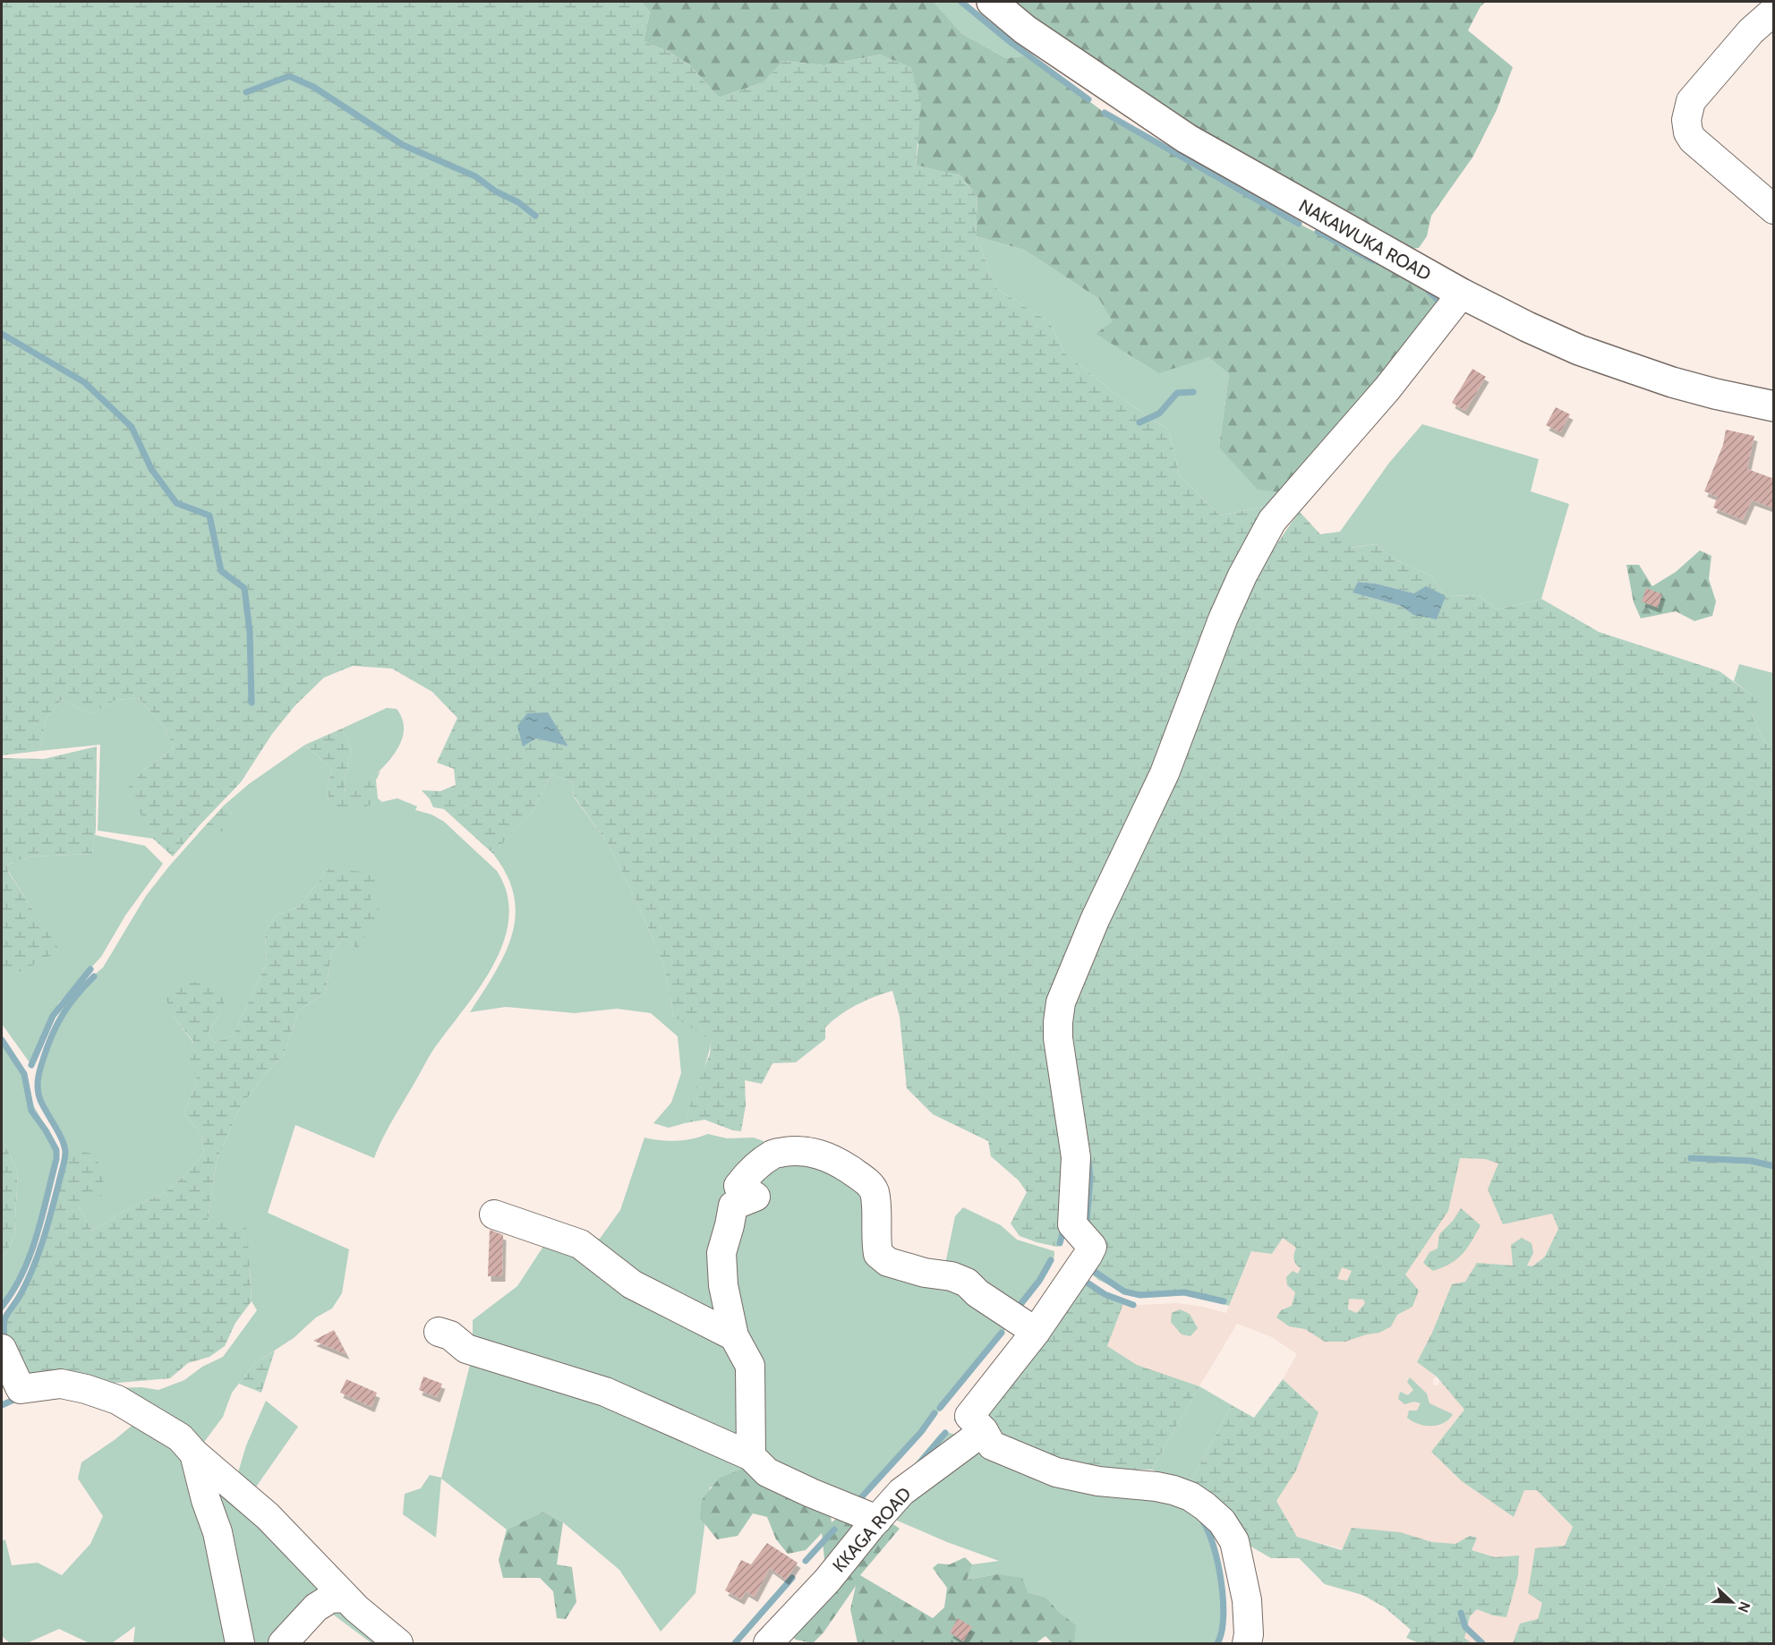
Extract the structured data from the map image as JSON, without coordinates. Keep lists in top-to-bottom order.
{
  "streets": {
    "main road": ["NAKAWUKA ROAD"],
    "street": ["KKAGA ROAD"]
  },
  "north": "right"
}
